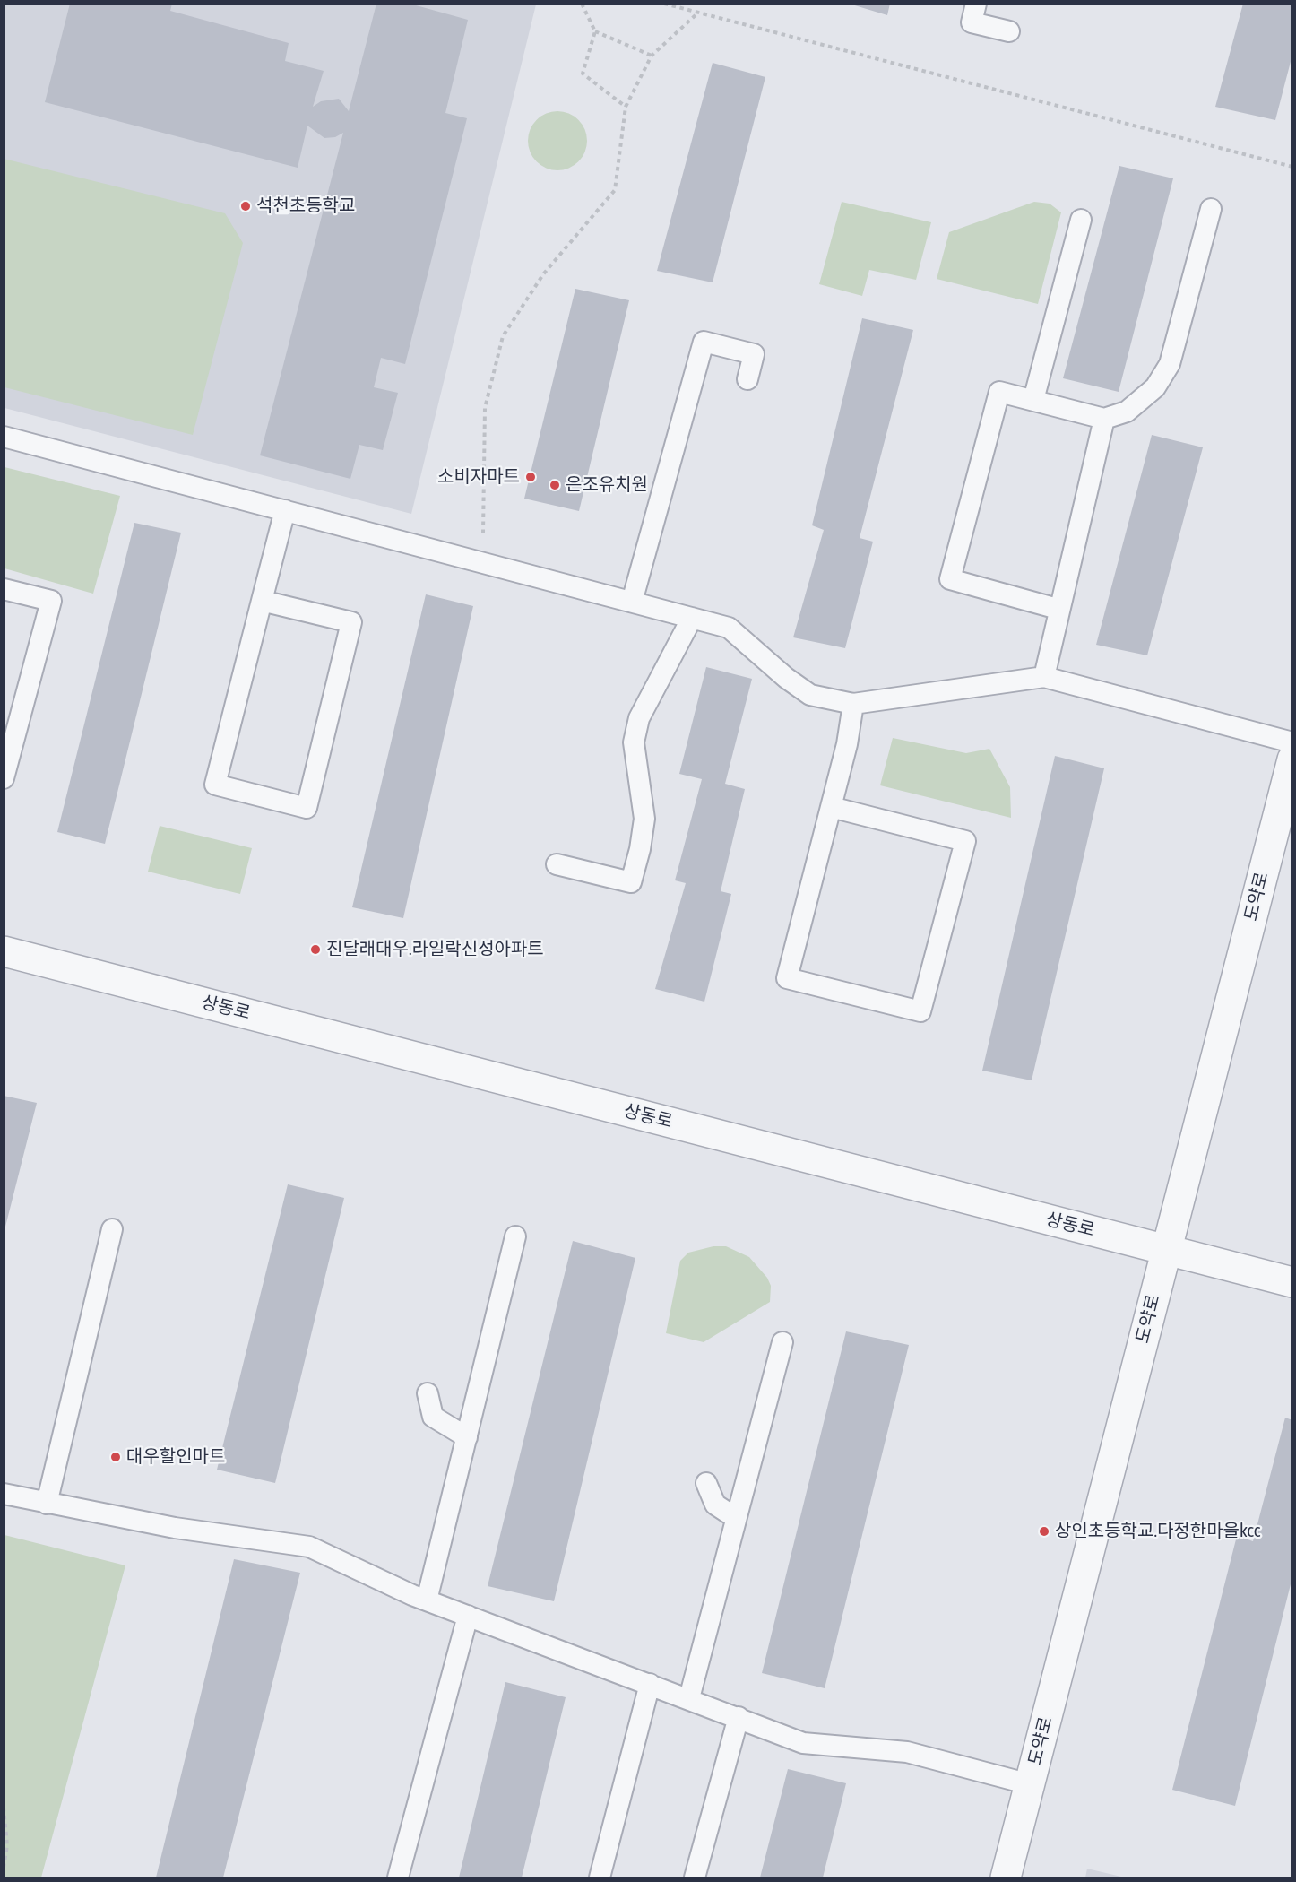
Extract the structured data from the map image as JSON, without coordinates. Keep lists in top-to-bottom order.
{
  "streets": {
    "street": ["도약로", "상동로"]
  },
  "crossings": [
    ["도약로", "상동로"]
  ],
  "places": [
    "석천초등학교",
    "소비자마트",
    "은조유치원",
    "진달래대우.라일락신성아파트",
    "대우할인마트",
    "상인초등학교.다정한마을kcc"
  ]
}
